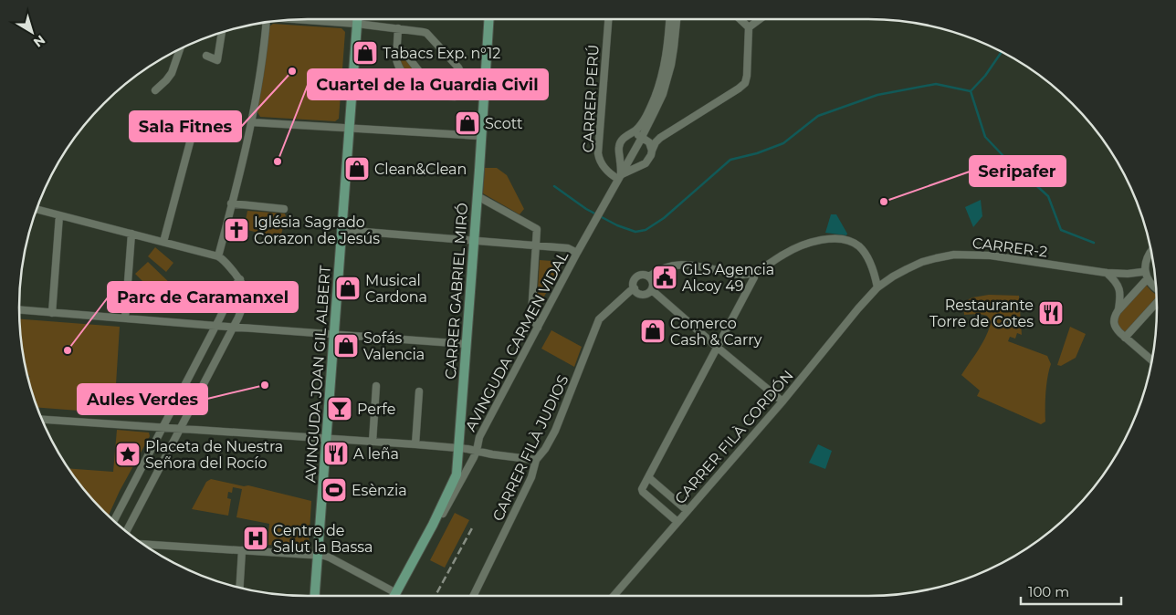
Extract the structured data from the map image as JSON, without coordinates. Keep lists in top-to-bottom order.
{
  "streets": {
    "main road": ["CARRER GABRIEL MIRÓ", "AVINGUDA JOAN GIL ALBERT"],
    "street": [
      "CARRER PERÚ",
      "CARRER-2",
      "AVINGUDA CARMEN VIDAL",
      "CARRER FILÀ CORDÓN",
      "CARRER FILÀ JUDIOS"
    ]
  },
  "crossings": [
    ["CARRER PERÚ", "AVINGUDA CARMEN VIDAL"],
    ["CARRER-2", "CARRER FILÀ CORDÓN"],
    ["CARRER GABRIEL MIRÓ", "AVINGUDA CARMEN VIDAL"]
  ],
  "places": {
    "shop": [
      "Tabacs Exp. n°12",
      "Scott",
      "Clean&Clean",
      "Musical Cardona",
      "Comerco Cash & Carry",
      "Sofás Valencia"
    ],
    "other": [
      "Sala Fitnes",
      "Cuartel de la Guardia Civil",
      "Seripafer",
      "Parc de Caramanxel",
      "Aules Verdes"
    ],
    "church": ["Iglésia Sagrado Corazon de Jesús"],
    "public building": ["GLS Agencia Alcoy 49"],
    "restaurant": ["Restaurante Torre de Cotes", "A leña"],
    "bar": ["Perfe"],
    "place": ["Placeta de Nuestra Señora del Rocío"],
    "sports": ["Esènzia"],
    "hospital": ["Centre de Salut la Bassa"]
  },
  "scale_bar": "100 m",
  "north": "bottom right"
}
